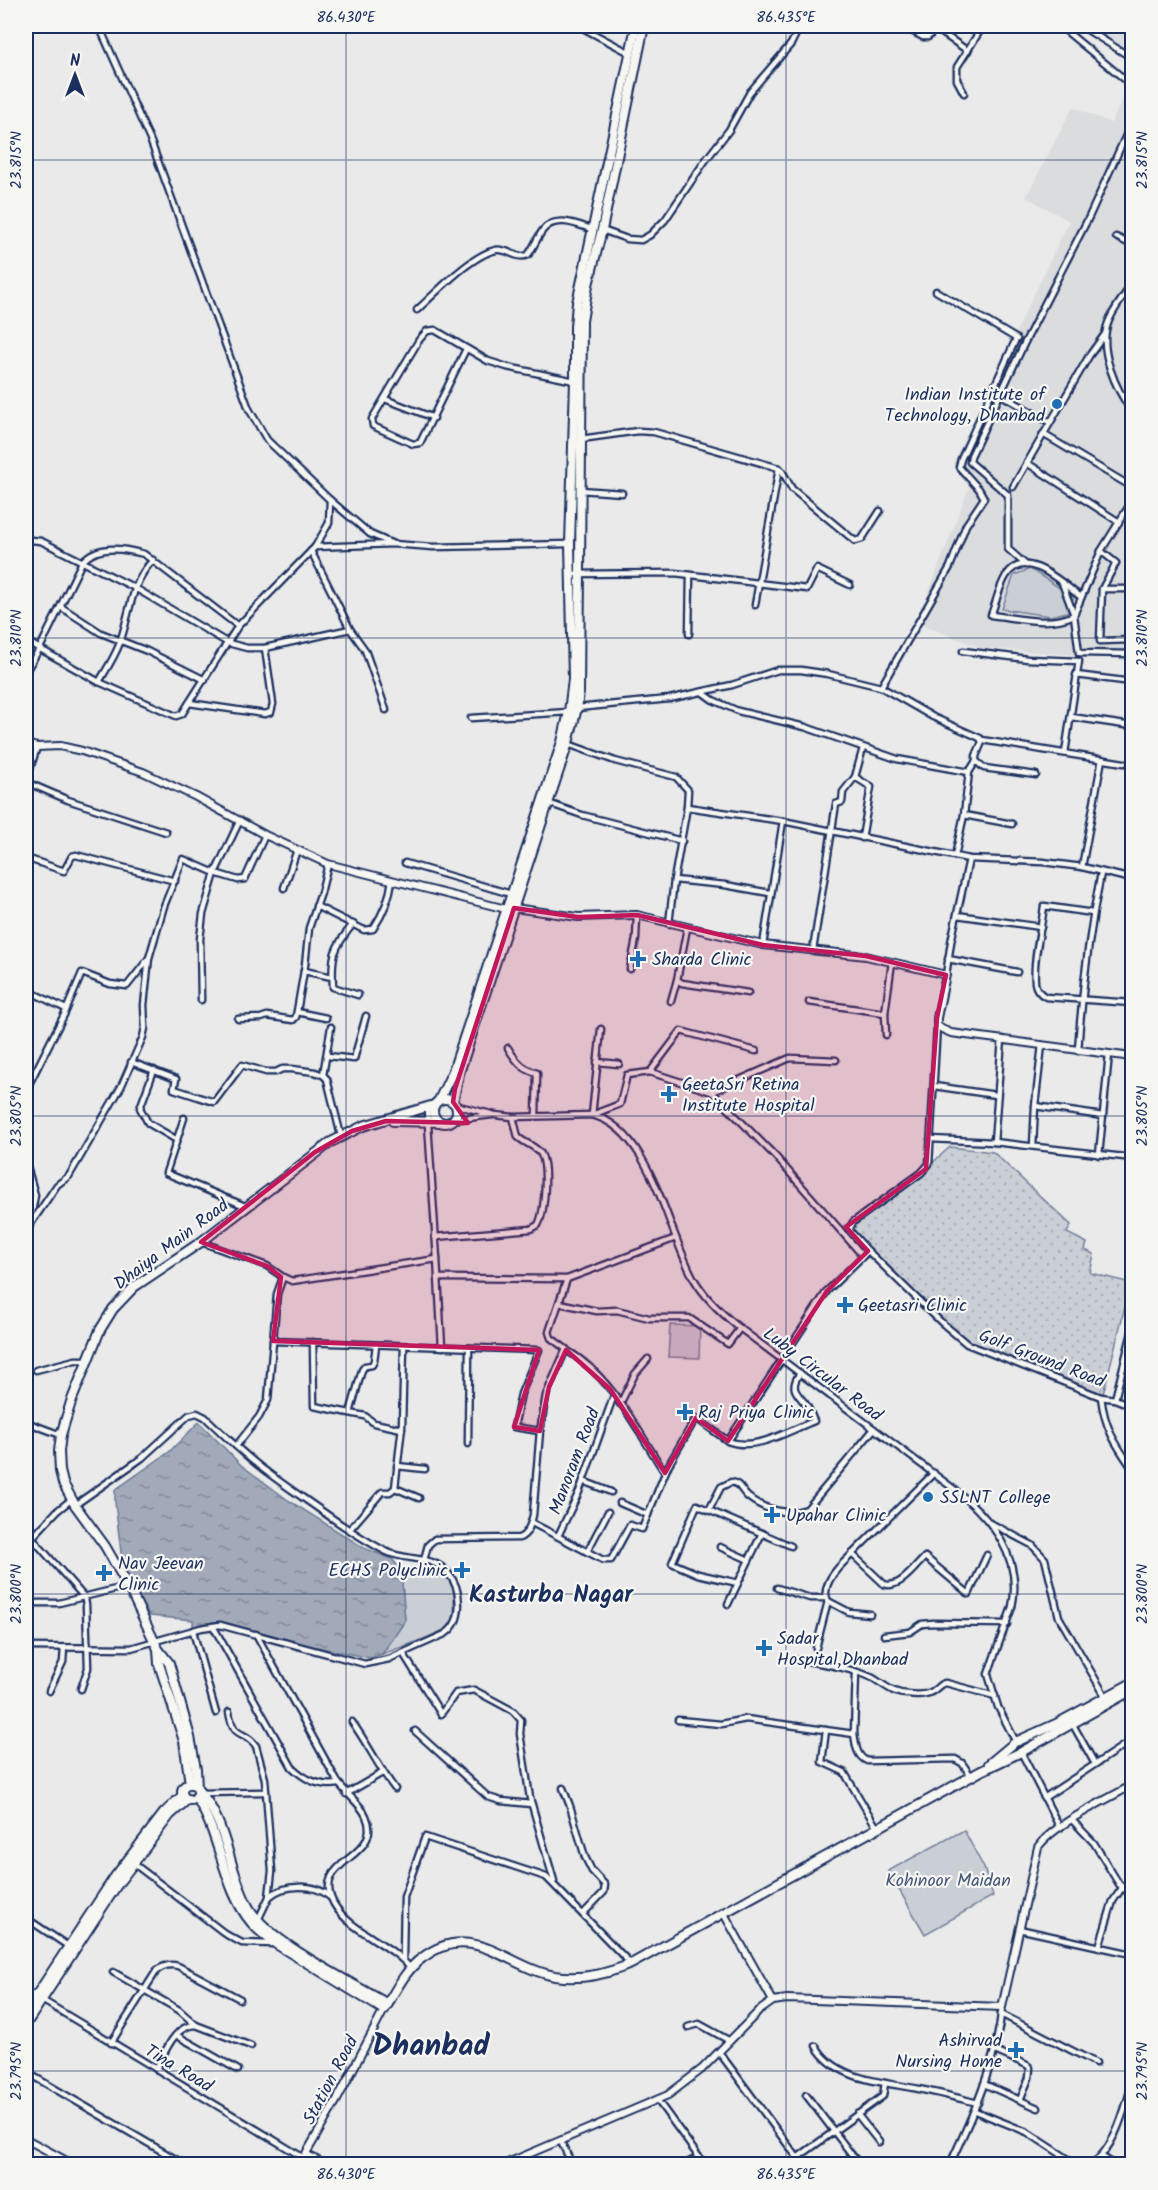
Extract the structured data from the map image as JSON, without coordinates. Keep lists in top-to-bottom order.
{
  "streets": {
    "main road": ["Dhaiya Main Road"],
    "street": [
      "Golf Ground Road",
      "Luby Circular Road",
      "Manoram Road",
      "Tina Road",
      "Station Road"
    ]
  },
  "crossings": [
    ["Dhaiya Main Road", "Luby Circular Road"],
    ["Dhaiya Main Road", "Station Road"],
    ["Tina Road", "Station Road"]
  ],
  "districts": ["Kasturba Nagar", "Dhanbad"],
  "parks": ["Kohinoor Maidan"],
  "places": {
    "other": ["Indian Institute of Technology, Dhanbad", "SSLNT College"],
    "health": [
      "Sharda Clinic",
      "GeetaSri Retina Institute Hospital",
      "Geetasri Clinic",
      "Raj Priya Clinic",
      "Upahar Clinic",
      "ECHS Polyclinic",
      "Nav Jeevan Clinic",
      "Sadar Hospital,Dhanbad",
      "Ashirvad Nursing Home"
    ]
  },
  "north": "top",
  "coordinates": [
    "86.430°E",
    "86.435°E",
    "23.815°N",
    "23.810°N",
    "23.805°N",
    "23.800°N",
    "23.795°N"
  ]
}
